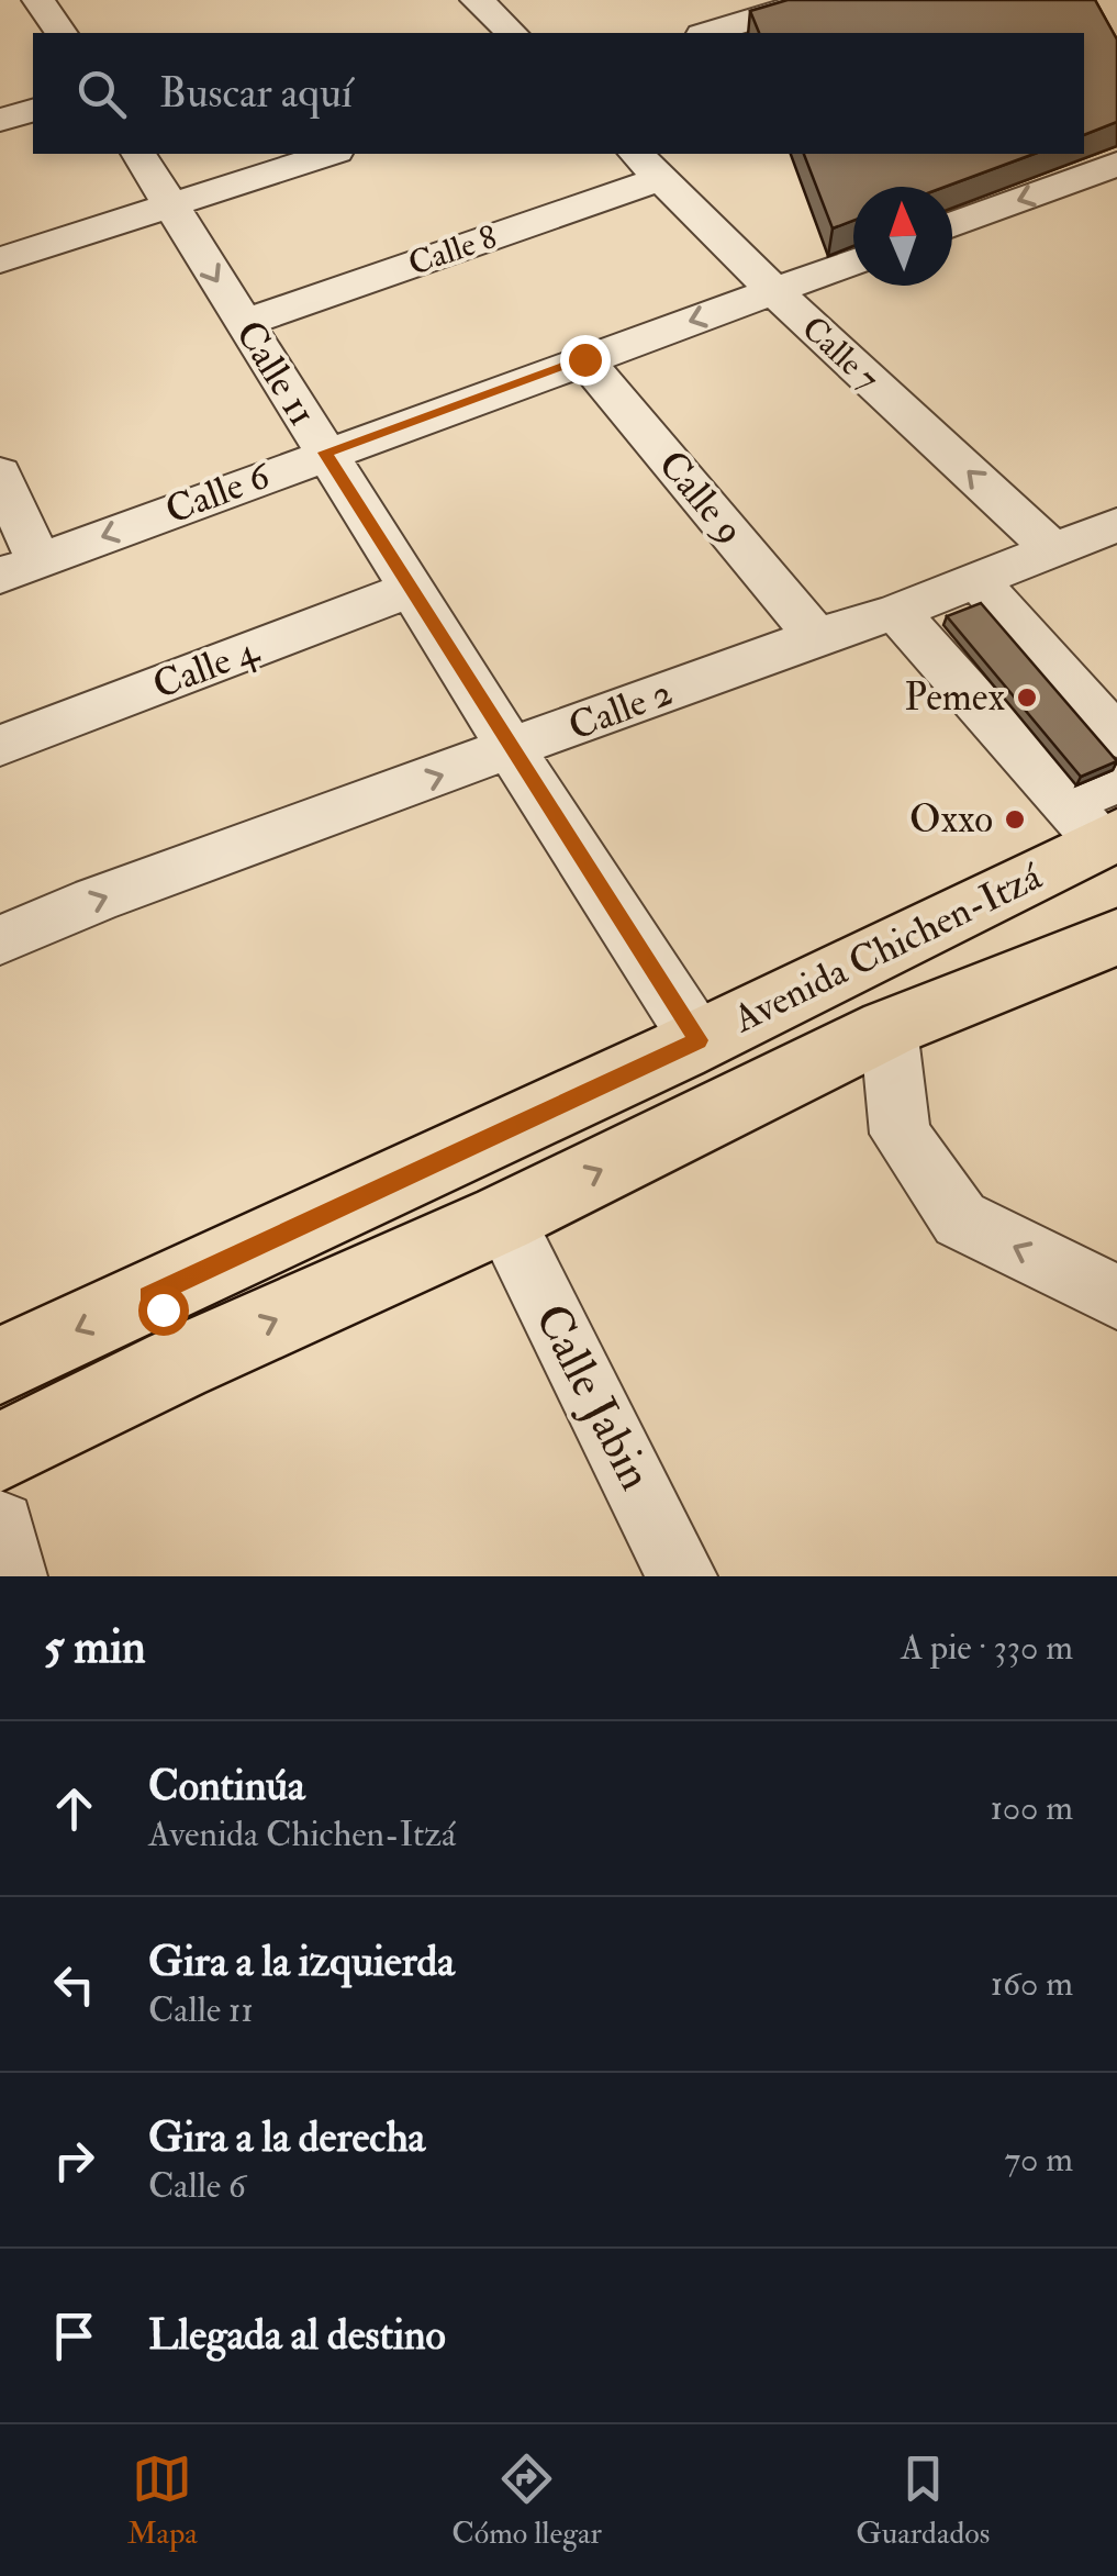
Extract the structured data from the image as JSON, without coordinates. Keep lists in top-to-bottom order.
{
  "streets": {
    "main road": ["Avenida Chichen-Itzá"],
    "street": [
      "Calle 8",
      "Calle 7",
      "Calle 11",
      "Calle 6",
      "Calle 9",
      "Calle 4",
      "Calle 2",
      "Calle Jabin"
    ]
  },
  "crossings": [
    ["Calle 8", "Calle 7"],
    ["Calle 8", "Calle 11"],
    ["Calle 7", "Calle 6"],
    ["Calle 7", "Calle 2"],
    ["Calle 11", "Calle 6"],
    ["Calle 11", "Calle 4"],
    ["Calle 11", "Calle 2"],
    ["Calle 11", "Avenida Chichen-Itzá"],
    ["Calle 6", "Calle 9"],
    ["Calle 9", "Calle 2"],
    ["Avenida Chichen-Itzá", "Calle Jabin"]
  ],
  "one_way": ["Calle 7", "Calle 2"],
  "places": ["Pemex", "Oxxo"],
  "north": "top",
  "page": {
    "search": "Buscar aquí",
    "heading": ["5 min", "A pie · 330 m"],
    "list": [
      ["Continúa", "Avenida Chichen-Itzá", "100 m"],
      ["Gira a la izquierda", "Calle 11", "160 m"],
      ["Gira a la derecha", "Calle 6", "70 m"],
      "Llegada al destino"
    ],
    "nav": ["Mapa", "Cómo llegar", "Guardados"]
  }
}
